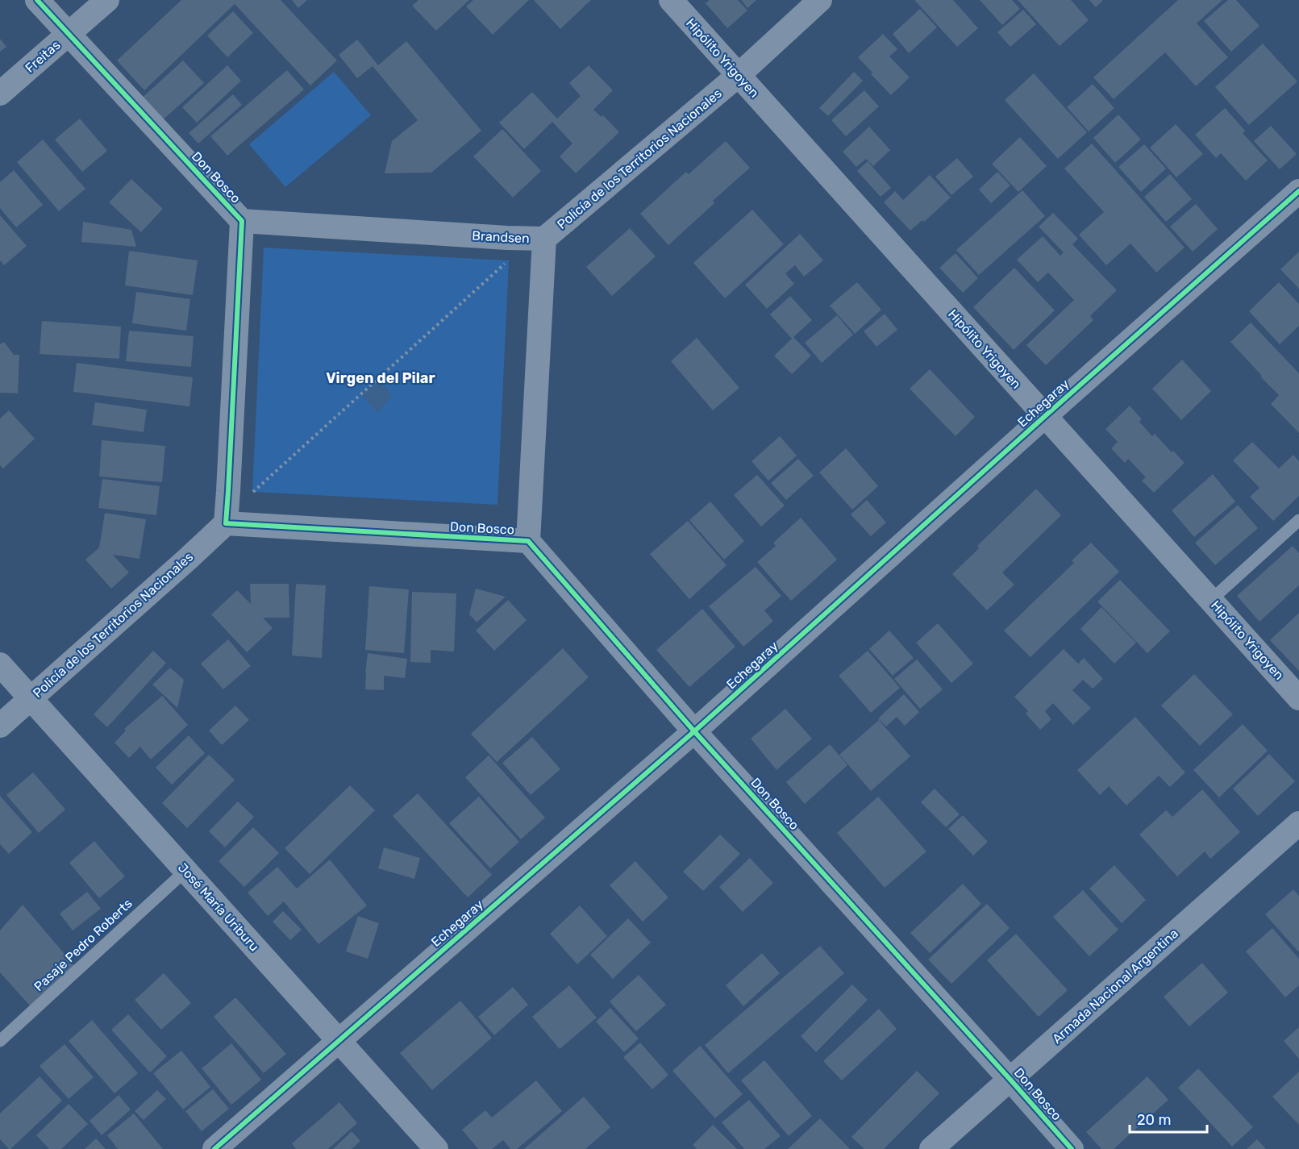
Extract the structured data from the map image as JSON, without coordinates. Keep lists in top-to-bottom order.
{
  "streets": {
    "street": [
      "Freitas",
      "Hipólito Yrigoyen",
      "Policía de los Territorios Nacionales",
      "Don Bosco",
      "Brandsen",
      "Echegaray",
      "José María Uriburu",
      "Armada Nacional Argentina"
    ],
    "lane": ["Pasaje Pedro Roberts"]
  },
  "crossings": [
    ["Freitas", "Don Bosco"],
    ["Hipólito Yrigoyen", "Policía de los Territorios Nacionales"],
    ["Hipólito Yrigoyen", "Echegaray"],
    ["Policía de los Territorios Nacionales", "Don Bosco"],
    ["Policía de los Territorios Nacionales", "Brandsen"],
    ["Policía de los Territorios Nacionales", "José María Uriburu"],
    ["Don Bosco", "Brandsen"],
    ["Don Bosco", "Echegaray"],
    ["Don Bosco", "Armada Nacional Argentina"],
    ["Echegaray", "José María Uriburu"],
    ["José María Uriburu", "Pasaje Pedro Roberts"]
  ],
  "districts": ["Virgen del Pilar"],
  "scale_bar": "20 m"
}
